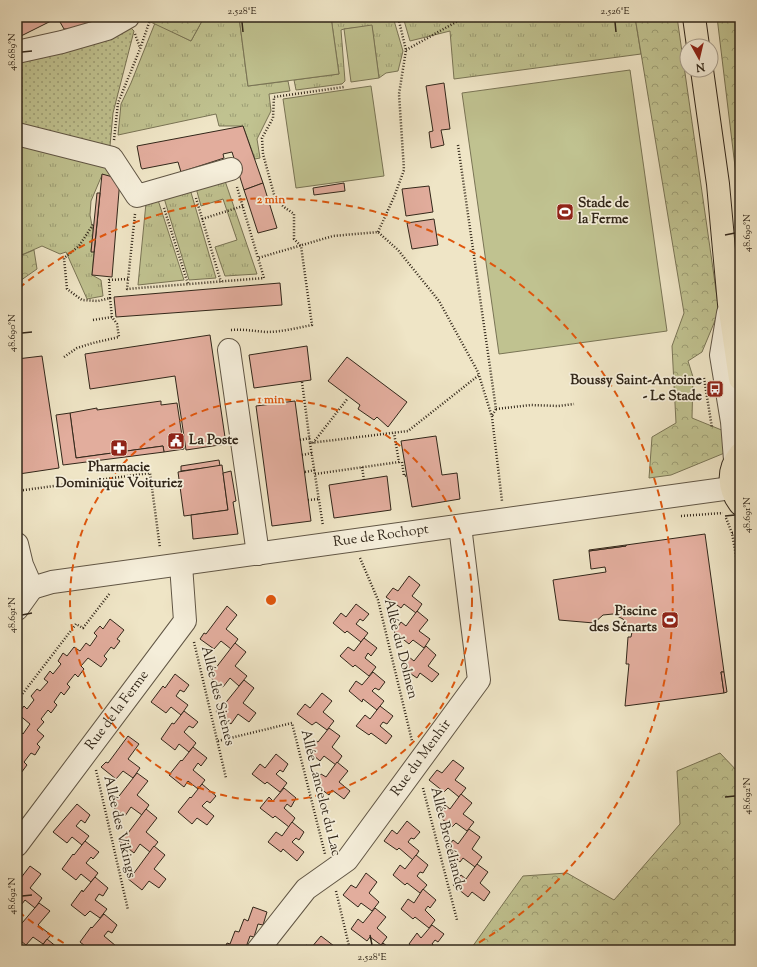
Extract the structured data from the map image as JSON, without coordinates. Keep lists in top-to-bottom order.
{
  "streets": {
    "street": ["Rue de Rochopt", "Rue de la Ferme", "Rue du Menhir"],
    "path": [
      "Allée du Dolmen",
      "Allée des Sirènes",
      "Allée Lancelot du Lac",
      "Allée des Vikings",
      "Allée Brocéliande"
    ]
  },
  "crossings": [
    ["Rue de Rochopt", "Allée du Dolmen"],
    ["Rue de Rochopt", "Rue du Menhir"],
    ["Allée du Dolmen", "Rue du Menhir"],
    ["Allée du Dolmen", "Allée Brocéliande"],
    ["Allée des Sirènes", "Rue de la Ferme"],
    ["Allée des Sirènes", "Allée Lancelot du Lac"],
    ["Rue de la Ferme", "Allée des Vikings"],
    ["Rue du Menhir", "Allée Lancelot du Lac"],
    ["Rue du Menhir", "Allée Brocéliande"]
  ],
  "places": {
    "sports": ["Stade de la Ferme", "Piscine des Sénarts"],
    "bus stop": ["Boussy Saint-Antoine - Le Stade"],
    "public building": ["La Poste"],
    "pharmacy": ["Pharmacie Dominique Voituriez"]
  },
  "north": "bottom",
  "coordinates": [
    "2.528°E",
    "2.526°E",
    "48.689°N",
    "48.690°N",
    "48.691°N",
    "48.692°N"
  ],
  "rings": ["2 min", "1 min"]
}
